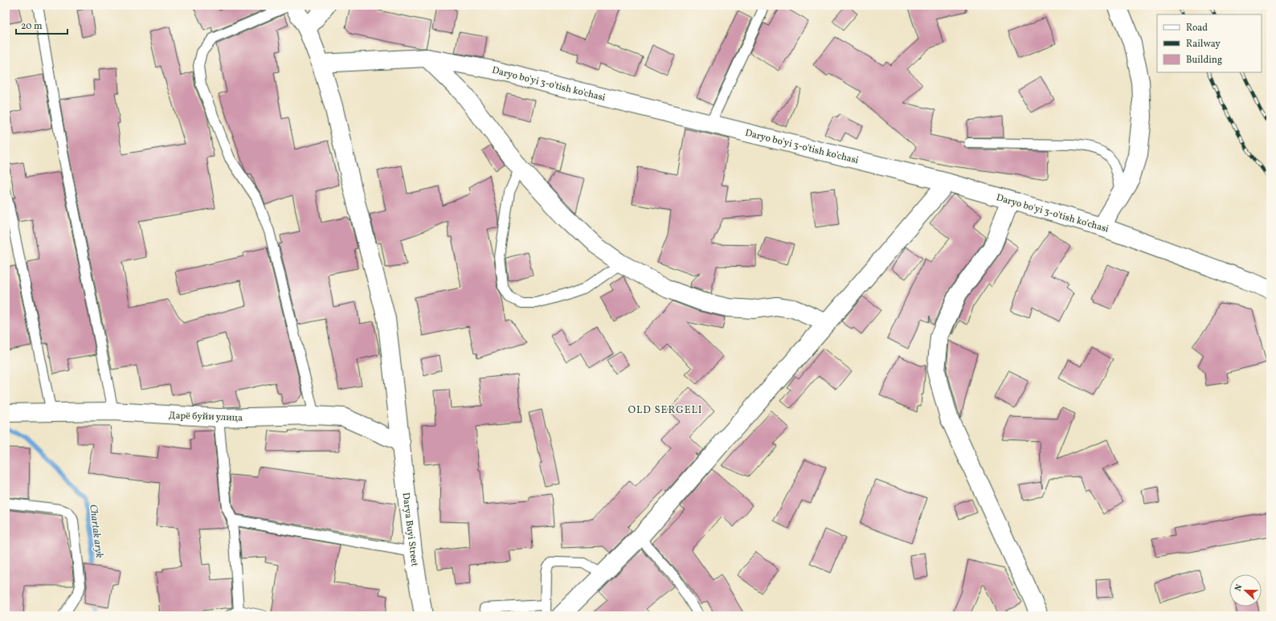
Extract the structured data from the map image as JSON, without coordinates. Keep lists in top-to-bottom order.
{
  "streets": {
    "street": ["Daryo bo'yi 3-o'tish ko'chasi", "Дарё буйи улица", "Darya Buyi Street"]
  },
  "crossings": [
    ["Daryo bo'yi 3-o'tish ko'chasi", "Darya Buyi Street"],
    ["Дарё буйи улица", "Darya Buyi Street"]
  ],
  "districts": ["OLD SERGELI"],
  "water": ["Chartak aryk"],
  "legend": ["Road", "Railway", "Building"],
  "scale_bar": "20 m",
  "north": "left"
}
